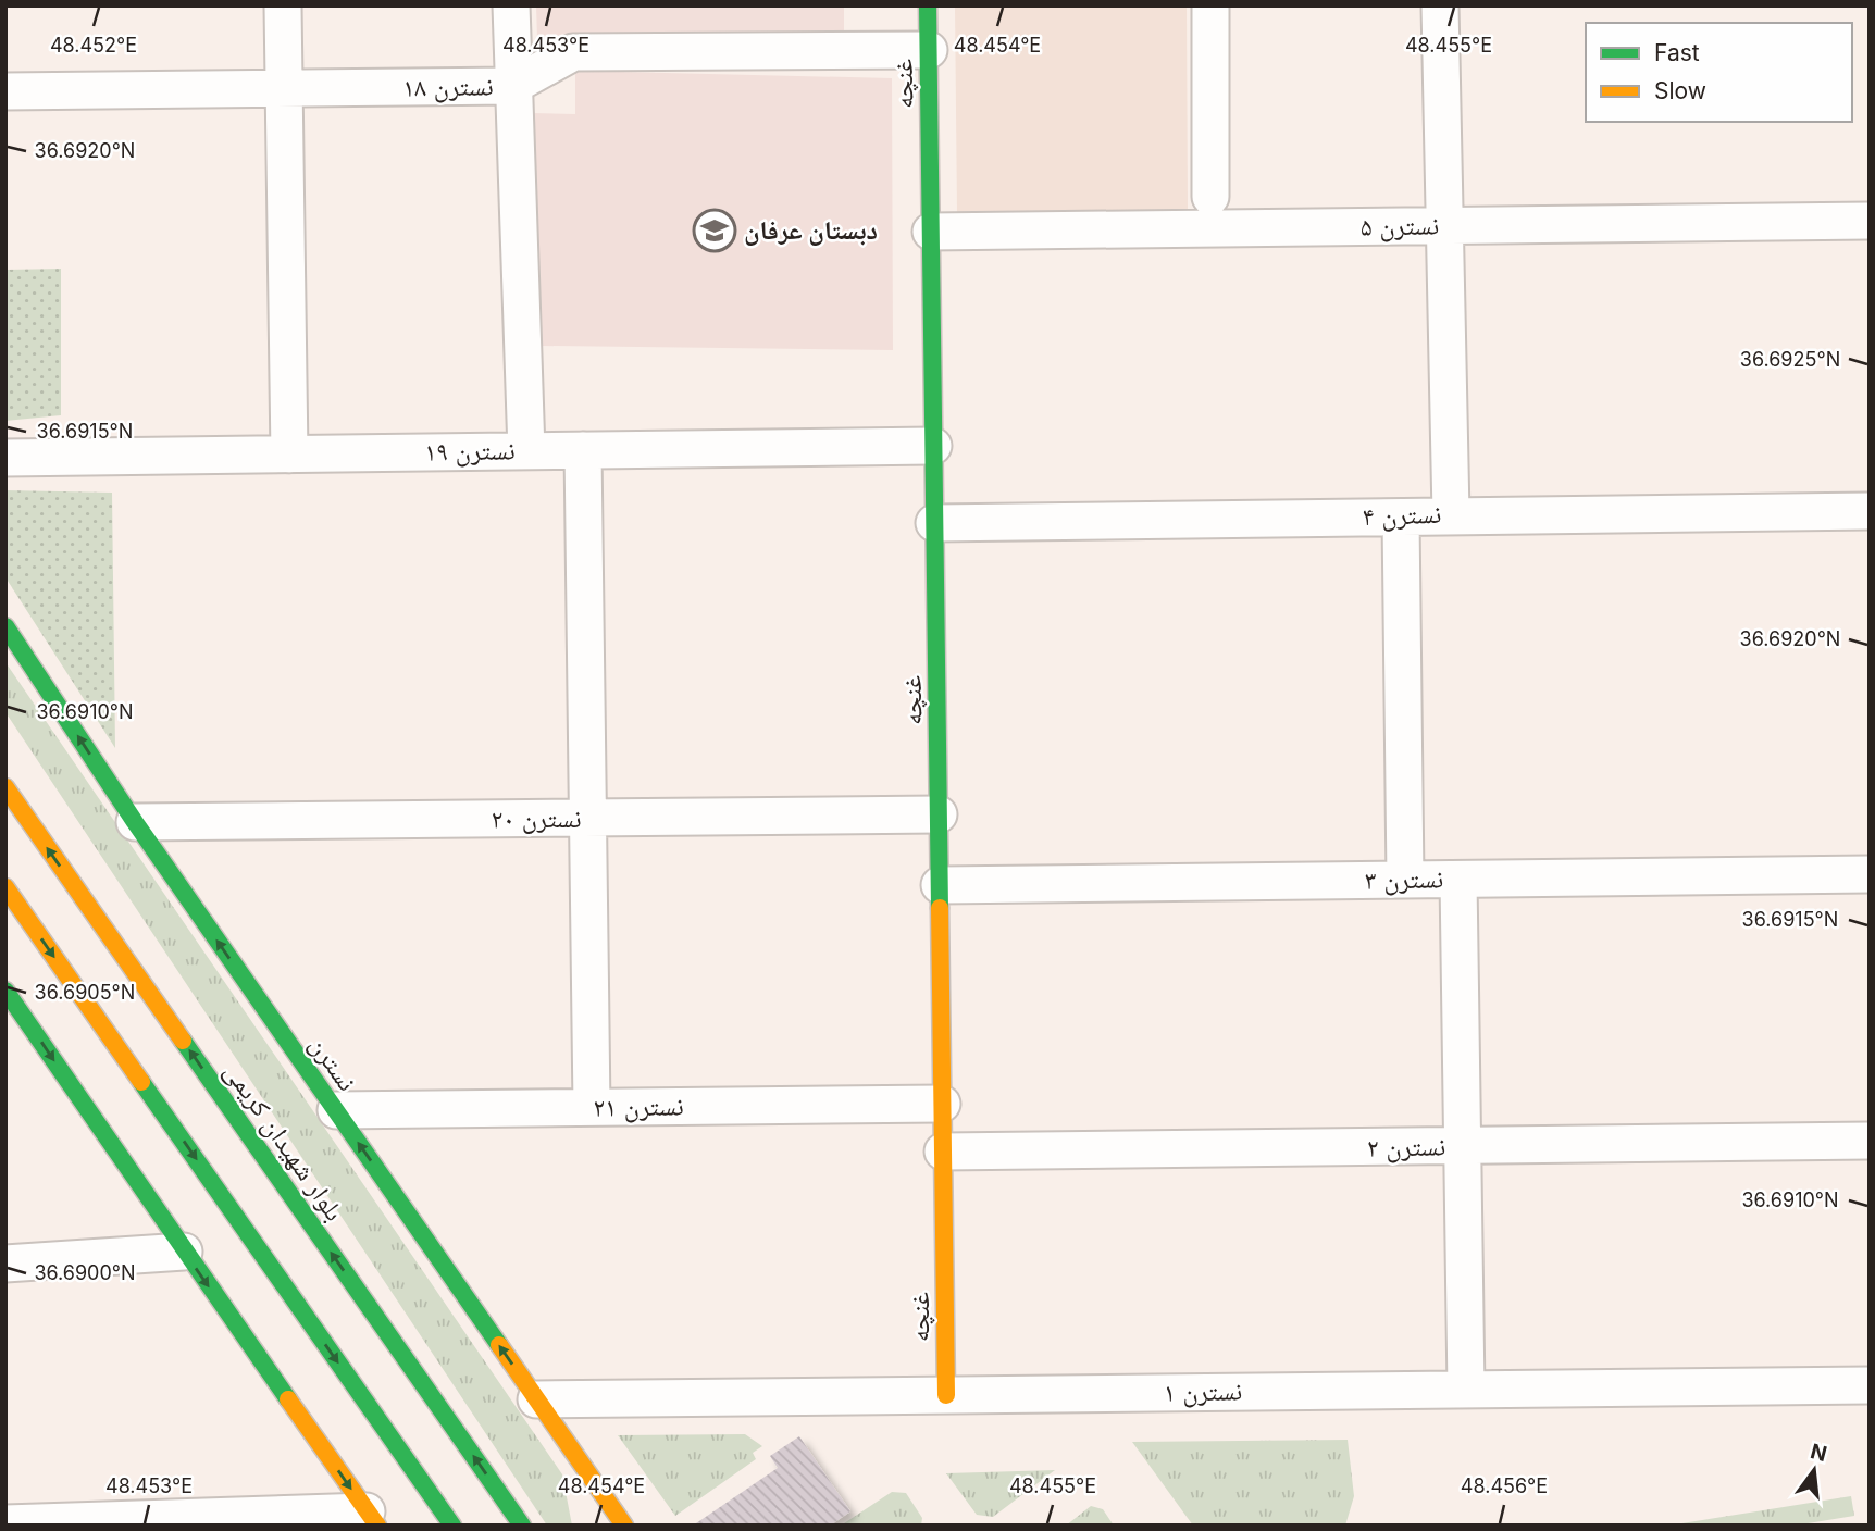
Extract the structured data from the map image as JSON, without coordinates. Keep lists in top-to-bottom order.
{
  "streets": {
    "street": [
      "غنچه",
      "نسترن ۱۸",
      "نسترن ۵",
      "نسترن ۱۹",
      "نسترن ۴",
      "نسترن ۲۰",
      "نسترن ۳",
      "نسترن",
      "نسترن ۲۱",
      "بلوار شهیدان کریمی",
      "نسترن ۲",
      "نسترن ۱"
    ]
  },
  "crossings": [
    ["غنچه", "نسترن ۱۸"],
    ["غنچه", "نسترن ۵"],
    ["غنچه", "نسترن ۱۹"],
    ["غنچه", "نسترن ۴"],
    ["غنچه", "نسترن ۲۰"],
    ["غنچه", "نسترن ۳"],
    ["غنچه", "نسترن ۲۱"],
    ["غنچه", "نسترن ۲"],
    ["غنچه", "نسترن ۱"],
    ["نسترن ۲۰", "نسترن"],
    ["نسترن", "نسترن ۲۱"],
    ["نسترن", "نسترن ۱"]
  ],
  "places": {
    "school or university": ["دبستان عرفان"]
  },
  "legend": ["Fast", "Slow"],
  "north": "top",
  "coordinates": [
    "48.452°E",
    "48.453°E",
    "48.454°E",
    "48.455°E",
    "36.6920°N",
    "36.6925°N",
    "36.6915°N",
    "36.6910°N",
    "36.6905°N",
    "36.6900°N",
    "48.456°E"
  ]
}
